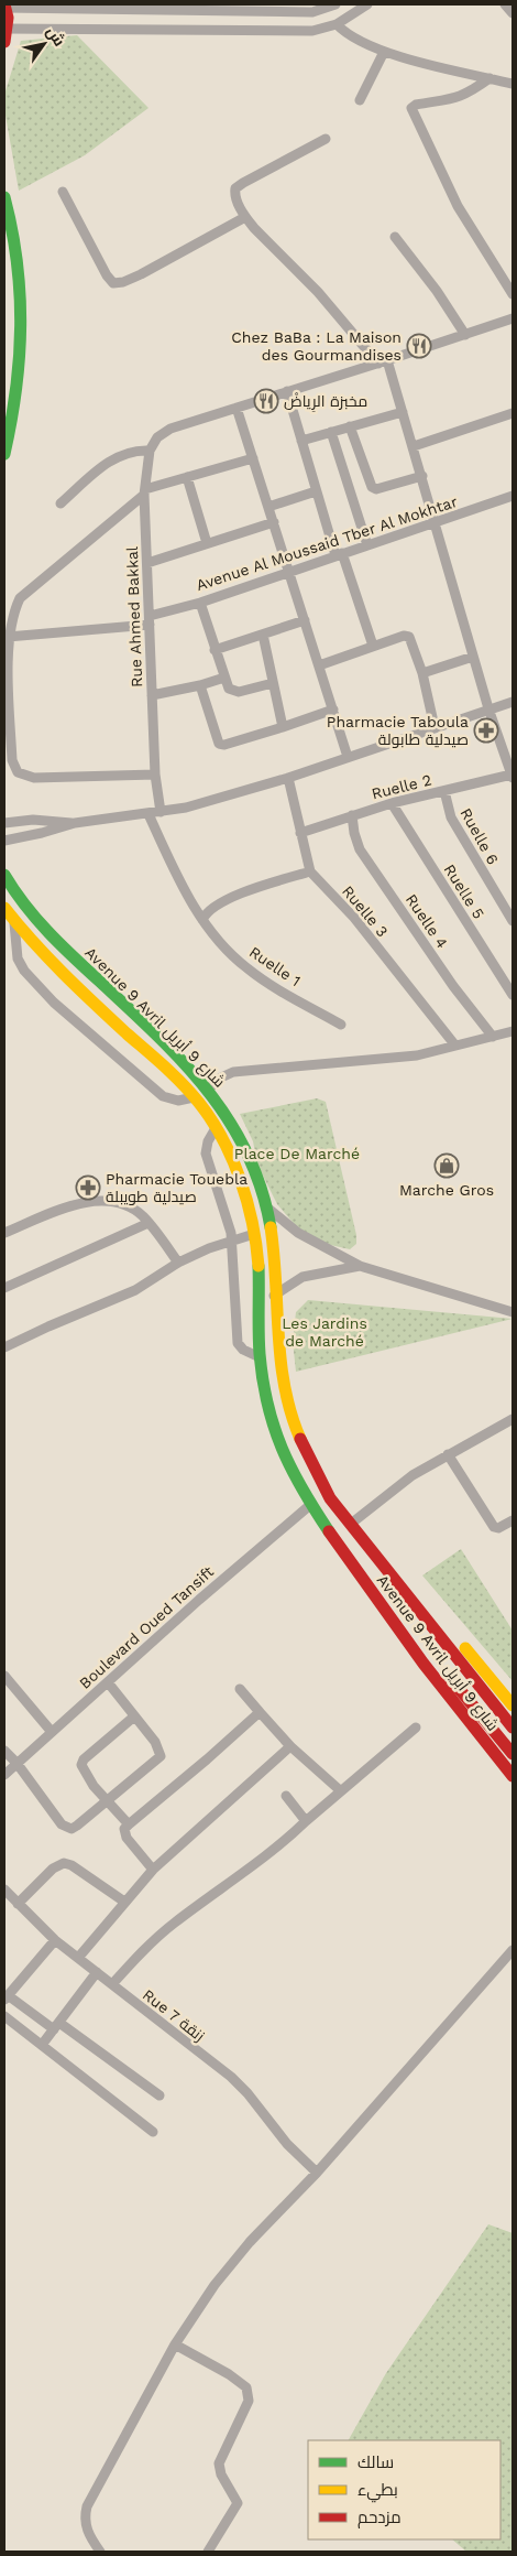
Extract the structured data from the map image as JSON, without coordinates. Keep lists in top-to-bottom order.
{
  "streets": {
    "highway": ["Avenue 9 Avril شارع 9 أبريل"],
    "street": [
      "Avenue Al Moussaid Tber Al Mokhtar",
      "Rue Ahmed Bakkal",
      "Ruelle 2",
      "Ruelle 6",
      "Ruelle 5",
      "Ruelle 3",
      "Ruelle 4",
      "Ruelle 1",
      "Boulevard Oued Tansift",
      "Rue 7 زنقة"
    ]
  },
  "crossings": [
    ["Avenue Al Moussaid Tber Al Mokhtar", "Rue Ahmed Bakkal"],
    ["Ruelle 2", "Ruelle 6"],
    ["Ruelle 2", "Ruelle 5"],
    ["Ruelle 2", "Ruelle 4"],
    ["Avenue 9 Avril شارع 9 أبريل", "Boulevard Oued Tansift"]
  ],
  "parks": ["Place De Marché", "Les Jardins de Marché"],
  "places": {
    "restaurant": ["Chez BaBa : La Maison des Gourmandises", "مخبزة الرِياضْ"],
    "pharmacy": ["Pharmacie Taboula صيدلية طابولة", "Pharmacie Touebla صيدلية طويبلة"],
    "shop": ["Marche Gros"]
  },
  "legend": ["سالك", "بطيء", "مزدحم"],
  "north": "top right"
}
